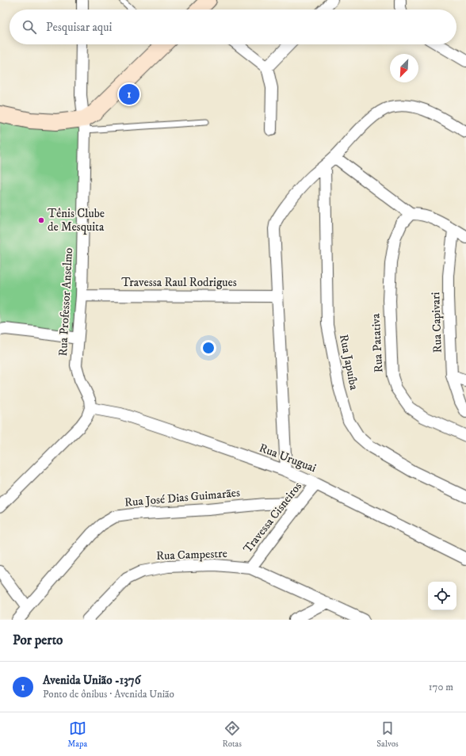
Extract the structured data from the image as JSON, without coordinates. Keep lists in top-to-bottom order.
{
  "streets": {
    "street": [
      "Travessa Raul Rodrigues",
      "Rua Professor Anselmo",
      "Rua Capivari",
      "Rua Patativa",
      "Rua Japuíba",
      "Rua Uruguai",
      "Rua José Dias Guimarães",
      "Travessa Cisneiros",
      "Rua Campestre"
    ]
  },
  "crossings": [
    ["Travessa Raul Rodrigues", "Rua Professor Anselmo"],
    ["Rua Professor Anselmo", "Rua Uruguai"],
    ["Rua Uruguai", "Travessa Cisneiros"],
    ["Rua José Dias Guimarães", "Travessa Cisneiros"],
    ["Travessa Cisneiros", "Rua Campestre"]
  ],
  "places": ["Tênis Clube de Mesquita"],
  "north": "bottom left",
  "page": {
    "search": "Pesquisar aqui",
    "pins": "1",
    "heading": "Por perto",
    "list": [
      {
        "mark": "1",
        "name": "Avenida União -1376",
        "note": "Ponto de ônibus · Avenida União",
        "value": "170 m"
      }
    ],
    "nav": ["Mapa", "Rotas", "Salvos"]
  }
}
